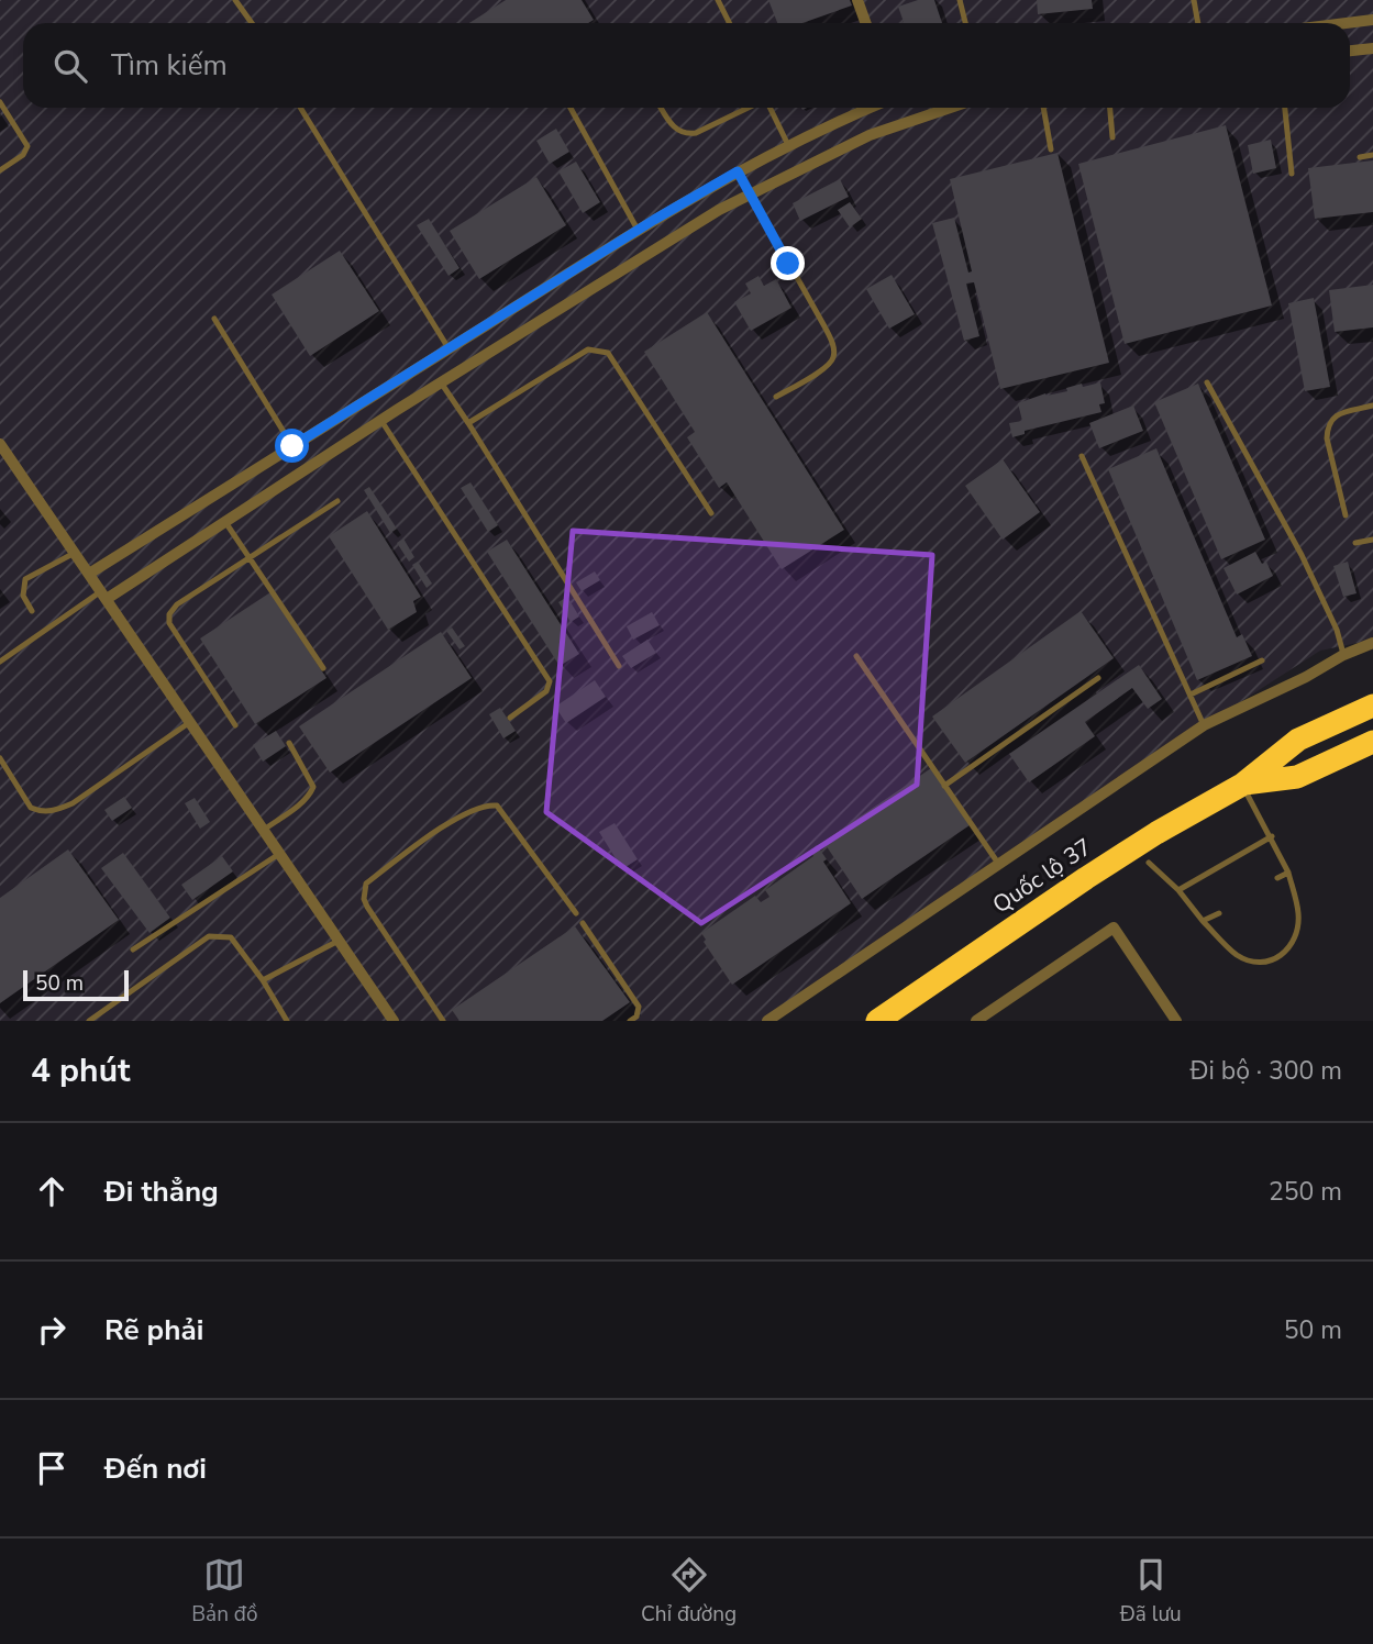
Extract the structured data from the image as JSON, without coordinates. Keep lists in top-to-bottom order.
{
  "streets": {
    "highway": ["Quốc lộ 37"]
  },
  "scale_bar": "50 m",
  "page": {
    "search": "Tìm kiếm",
    "scale": "50 m",
    "heading": ["4 phút", "Đi bộ · 300 m"],
    "list": [
      ["Đi thẳng", "250 m"],
      ["Rẽ phải", "50 m"],
      "Đến nơi"
    ],
    "nav": ["Bản đồ", "Chỉ đường", "Đã lưu"]
  }
}
